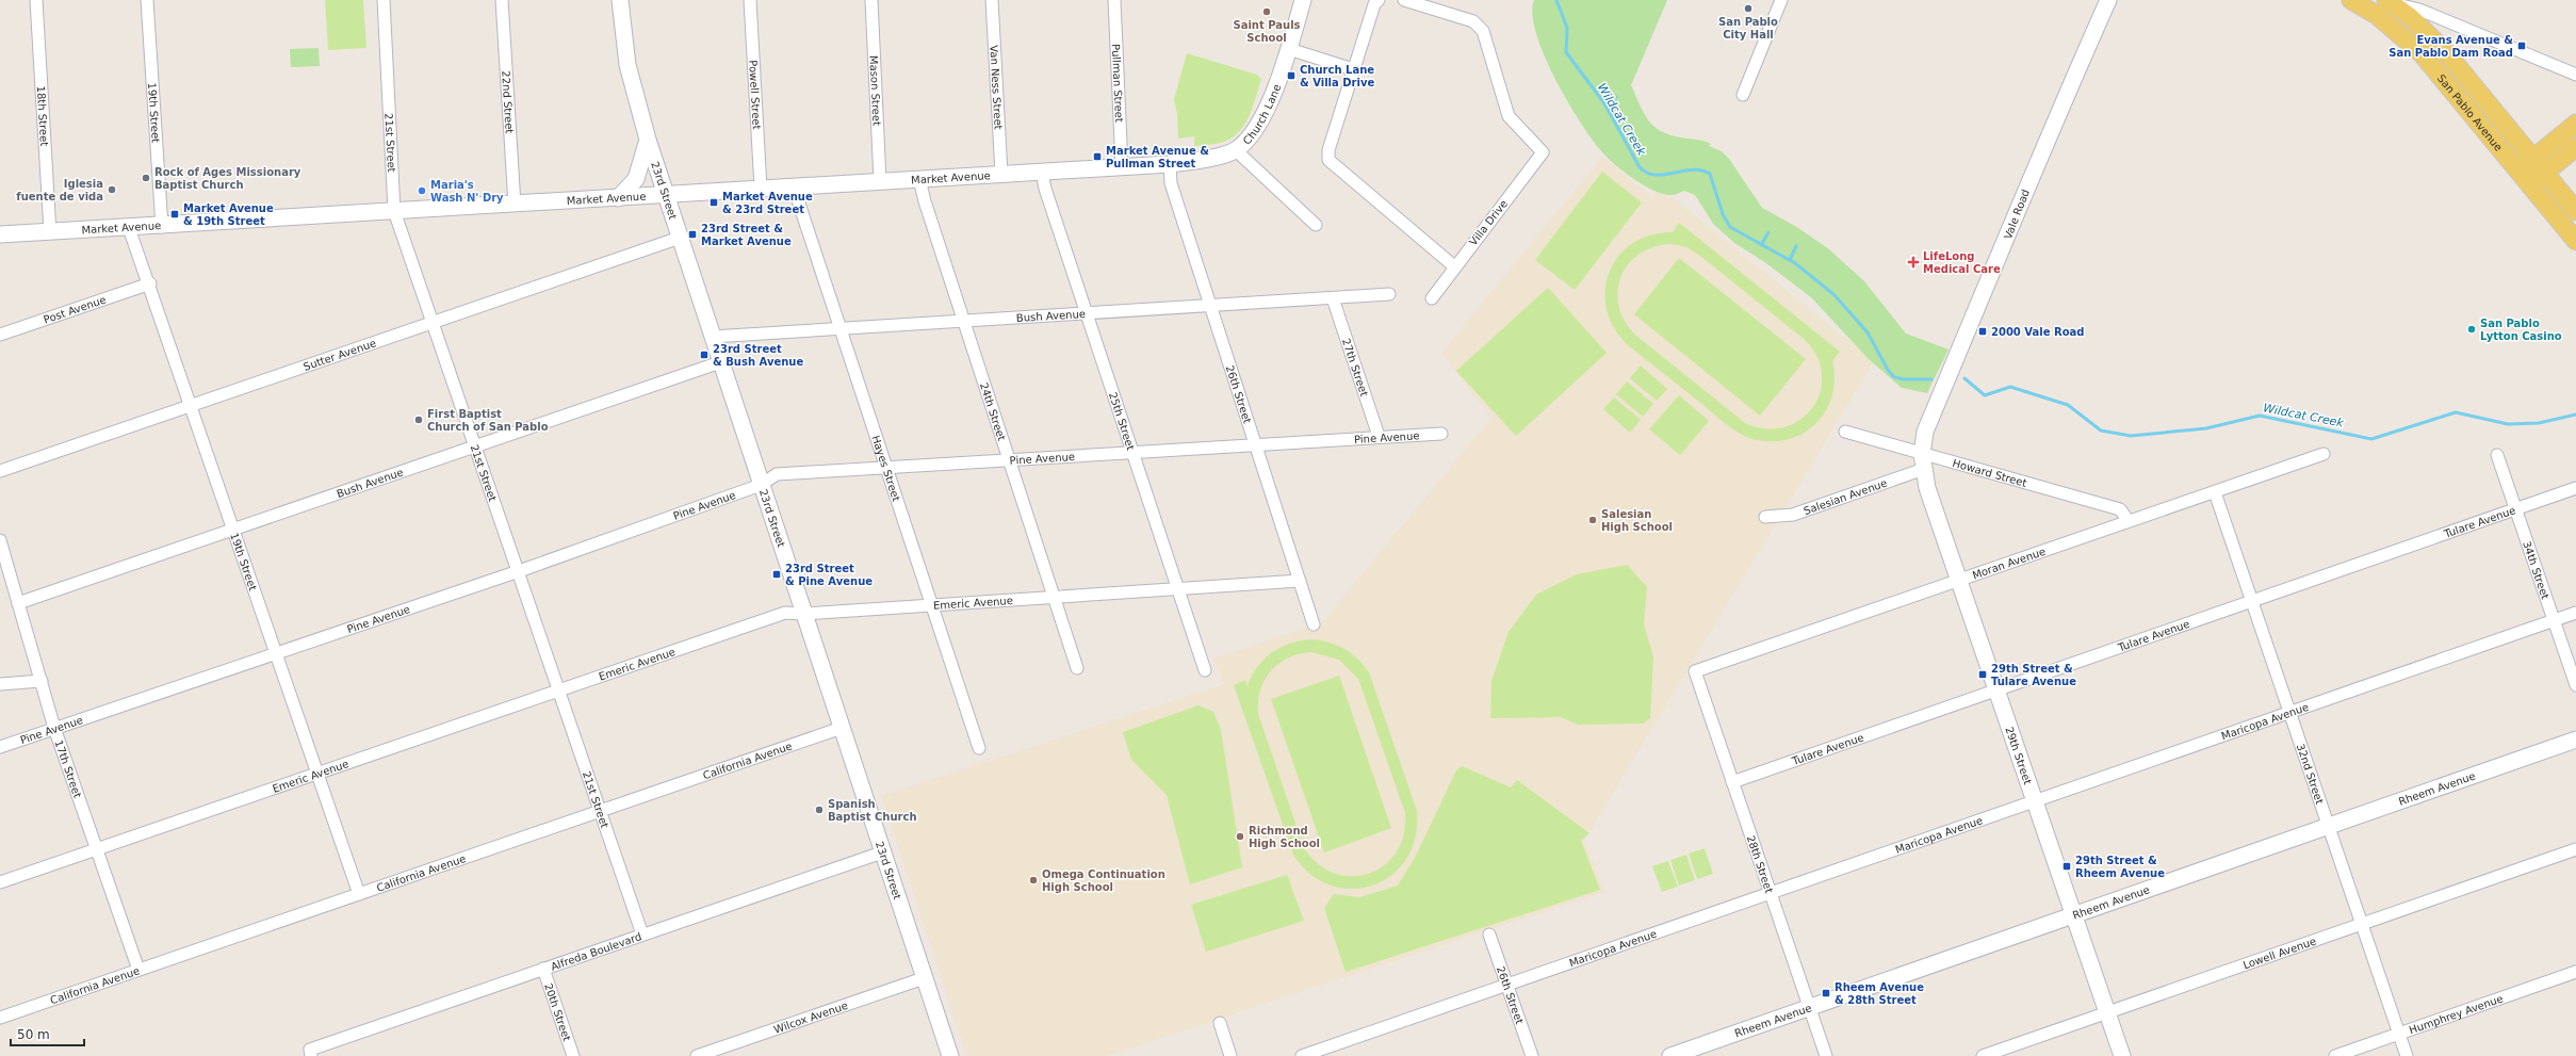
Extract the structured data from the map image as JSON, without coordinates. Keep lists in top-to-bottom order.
{
  "streets": {
    "main road": ["San Pablo Avenue"],
    "street": [
      "Pullman Street",
      "Van Ness Street",
      "Mason Street",
      "Powell Street",
      "22nd Street",
      "Church Lane",
      "19th Street",
      "18th Street",
      "21st Street",
      "Market Avenue",
      "23rd Street",
      "Vale Road",
      "Villa Drive",
      "Post Avenue",
      "Bush Avenue",
      "Sutter Avenue",
      "27th Street",
      "26th Street",
      "24th Street",
      "25th Street",
      "Pine Avenue",
      "Hayes Street",
      "Howard Street",
      "Salesian Avenue",
      "Tulare Avenue",
      "Moran Avenue",
      "34th Street",
      "Emeric Avenue",
      "Maricopa Avenue",
      "29th Street",
      "California Avenue",
      "17th Street",
      "32nd Street",
      "Rheem Avenue",
      "28th Street",
      "Alfreda Boulevard",
      "Lowell Avenue",
      "20th Street",
      "Humphrey Avenue",
      "Wilcox Avenue"
    ]
  },
  "crossings": [
    ["Pullman Street", "Market Avenue"],
    ["Van Ness Street", "Market Avenue"],
    ["Mason Street", "Market Avenue"],
    ["Powell Street", "Market Avenue"],
    ["22nd Street", "Market Avenue"],
    ["Church Lane", "Market Avenue"],
    ["19th Street", "Market Avenue"],
    ["19th Street", "Post Avenue"],
    ["19th Street", "Bush Avenue"],
    ["19th Street", "Sutter Avenue"],
    ["19th Street", "Pine Avenue"],
    ["19th Street", "Emeric Avenue"],
    ["19th Street", "California Avenue"],
    ["18th Street", "Market Avenue"],
    ["21st Street", "Market Avenue"],
    ["21st Street", "Bush Avenue"],
    ["21st Street", "Sutter Avenue"],
    ["21st Street", "Pine Avenue"],
    ["21st Street", "Emeric Avenue"],
    ["21st Street", "California Avenue"],
    ["21st Street", "Alfreda Boulevard"],
    ["Market Avenue", "23rd Street"],
    ["Market Avenue", "26th Street"],
    ["Market Avenue", "24th Street"],
    ["Market Avenue", "25th Street"],
    ["Market Avenue", "Hayes Street"],
    ["23rd Street", "Bush Avenue"],
    ["23rd Street", "Sutter Avenue"],
    ["23rd Street", "Pine Avenue"],
    ["23rd Street", "Emeric Avenue"],
    ["23rd Street", "California Avenue"],
    ["23rd Street", "Alfreda Boulevard"],
    ["23rd Street", "Wilcox Avenue"],
    ["Vale Road", "Howard Street"],
    ["Vale Road", "Salesian Avenue"],
    ["Vale Road", "29th Street"],
    ["Bush Avenue", "27th Street"],
    ["Bush Avenue", "26th Street"],
    ["Bush Avenue", "24th Street"],
    ["Bush Avenue", "25th Street"],
    ["Bush Avenue", "Hayes Street"],
    ["Bush Avenue", "17th Street"],
    ["27th Street", "Pine Avenue"],
    ["26th Street", "Pine Avenue"],
    ["26th Street", "Emeric Avenue"],
    ["26th Street", "Maricopa Avenue"],
    ["24th Street", "Pine Avenue"],
    ["24th Street", "Emeric Avenue"],
    ["25th Street", "Pine Avenue"],
    ["25th Street", "Emeric Avenue"],
    ["Pine Avenue", "Hayes Street"],
    ["Pine Avenue", "17th Street"],
    ["Hayes Street", "Emeric Avenue"],
    ["Howard Street", "Salesian Avenue"],
    ["Howard Street", "Moran Avenue"],
    ["Howard Street", "29th Street"],
    ["Salesian Avenue", "29th Street"],
    ["Tulare Avenue", "34th Street"],
    ["Tulare Avenue", "29th Street"],
    ["Tulare Avenue", "32nd Street"],
    ["Tulare Avenue", "28th Street"],
    ["Moran Avenue", "29th Street"],
    ["Moran Avenue", "32nd Street"],
    ["Moran Avenue", "28th Street"],
    ["34th Street", "Maricopa Avenue"],
    ["Emeric Avenue", "17th Street"],
    ["Maricopa Avenue", "29th Street"],
    ["Maricopa Avenue", "32nd Street"],
    ["Maricopa Avenue", "28th Street"],
    ["29th Street", "Rheem Avenue"],
    ["29th Street", "Lowell Avenue"],
    ["California Avenue", "17th Street"],
    ["32nd Street", "Rheem Avenue"],
    ["32nd Street", "Lowell Avenue"],
    ["32nd Street", "Humphrey Avenue"],
    ["Rheem Avenue", "28th Street"],
    ["Alfreda Boulevard", "20th Street"]
  ],
  "water": ["Wildcat Creek"],
  "places": {
    "other": [
      "San Pablo City Hall",
      "Saint Pauls School",
      "Rock of Ages Missionary Baptist Church",
      "Iglesia fuente de vida",
      "Maria's Wash N' Dry",
      "San Pablo Lytton Casino",
      "First Baptist Church of San Pablo",
      "Salesian High School",
      "Spanish Baptist Church",
      "Richmond High School",
      "Omega Continuation High School"
    ],
    "transit": [
      "Evans Avenue & San Pablo Dam Road",
      "Church Lane & Villa Drive",
      "Market Avenue & Pullman Street",
      "Market Avenue & 23rd Street",
      "Market Avenue & 19th Street",
      "23rd Street & Market Avenue",
      "2000 Vale Road",
      "23rd Street & Bush Avenue",
      "23rd Street & Pine Avenue",
      "29th Street & Tulare Avenue",
      "29th Street & Rheem Avenue",
      "Rheem Avenue & 28th Street"
    ],
    "health": ["LifeLong Medical Care"]
  },
  "scale_bar": "50 m"
}
